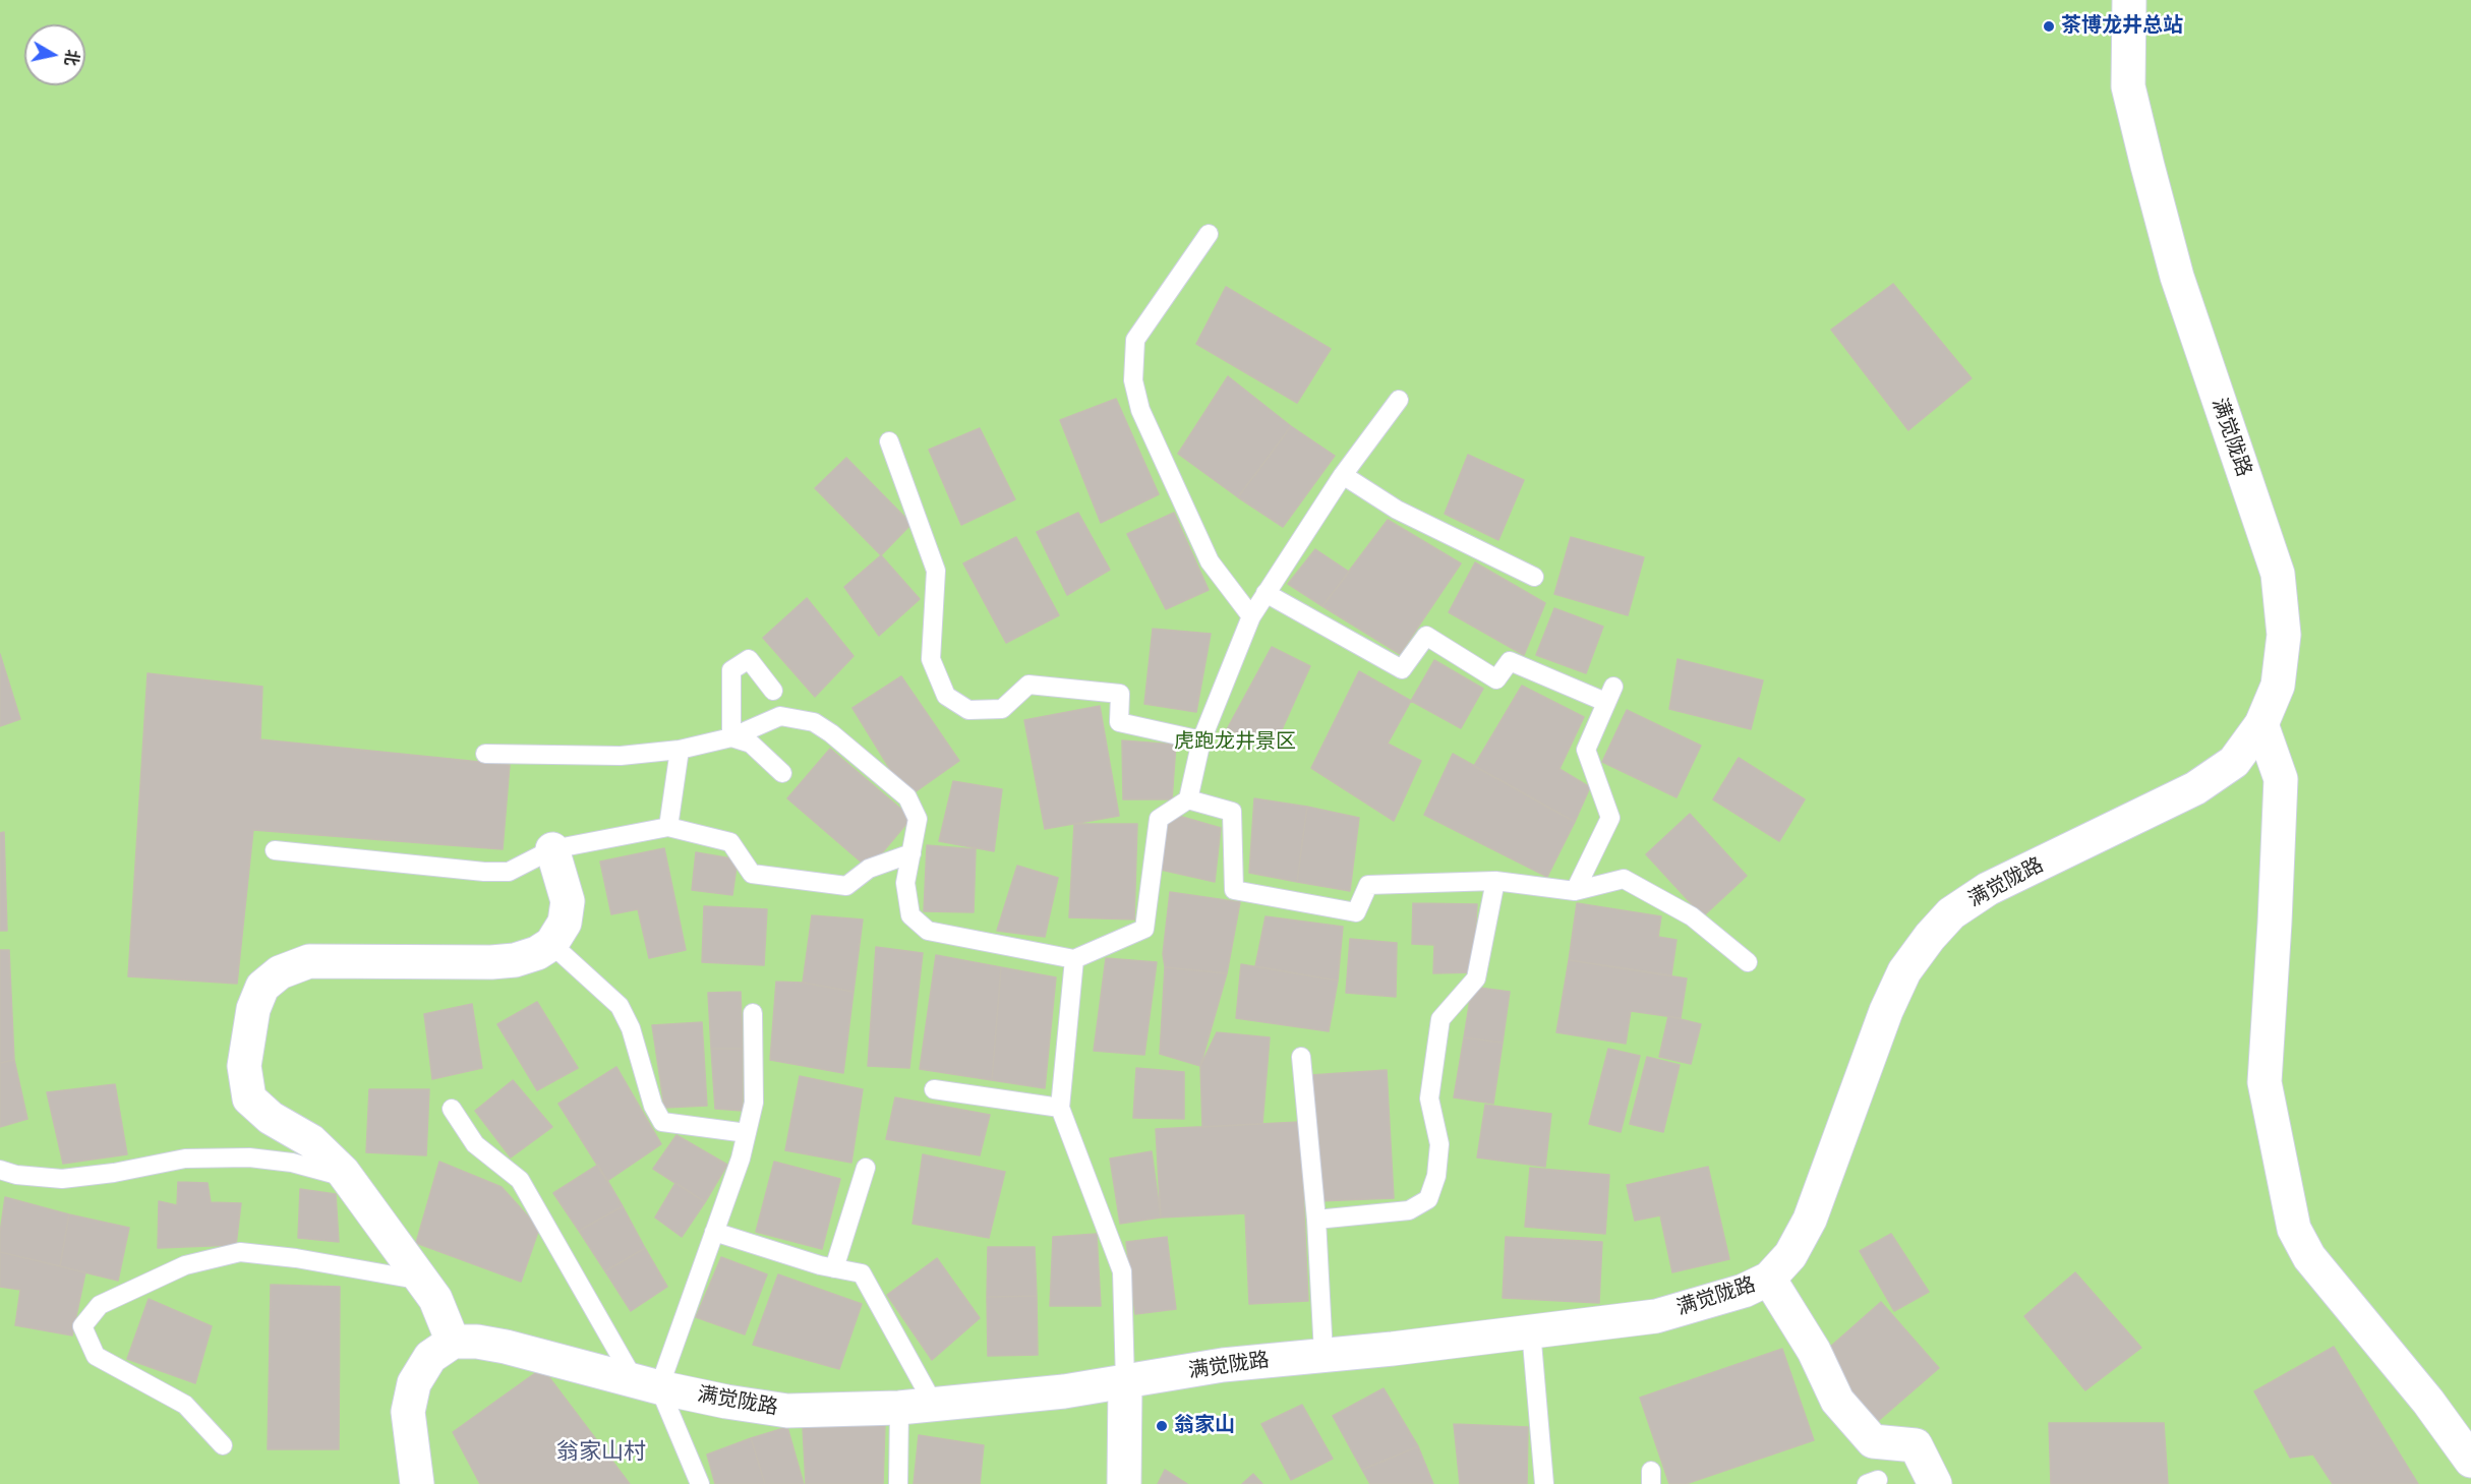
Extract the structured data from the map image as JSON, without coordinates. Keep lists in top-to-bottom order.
{
  "streets": {
    "street": ["满觉陇路"]
  },
  "districts": ["翁家山村"],
  "parks": ["虎跑龙井景区"],
  "places": ["茶博龙井总站", "翁家山"],
  "north": "right"
}
